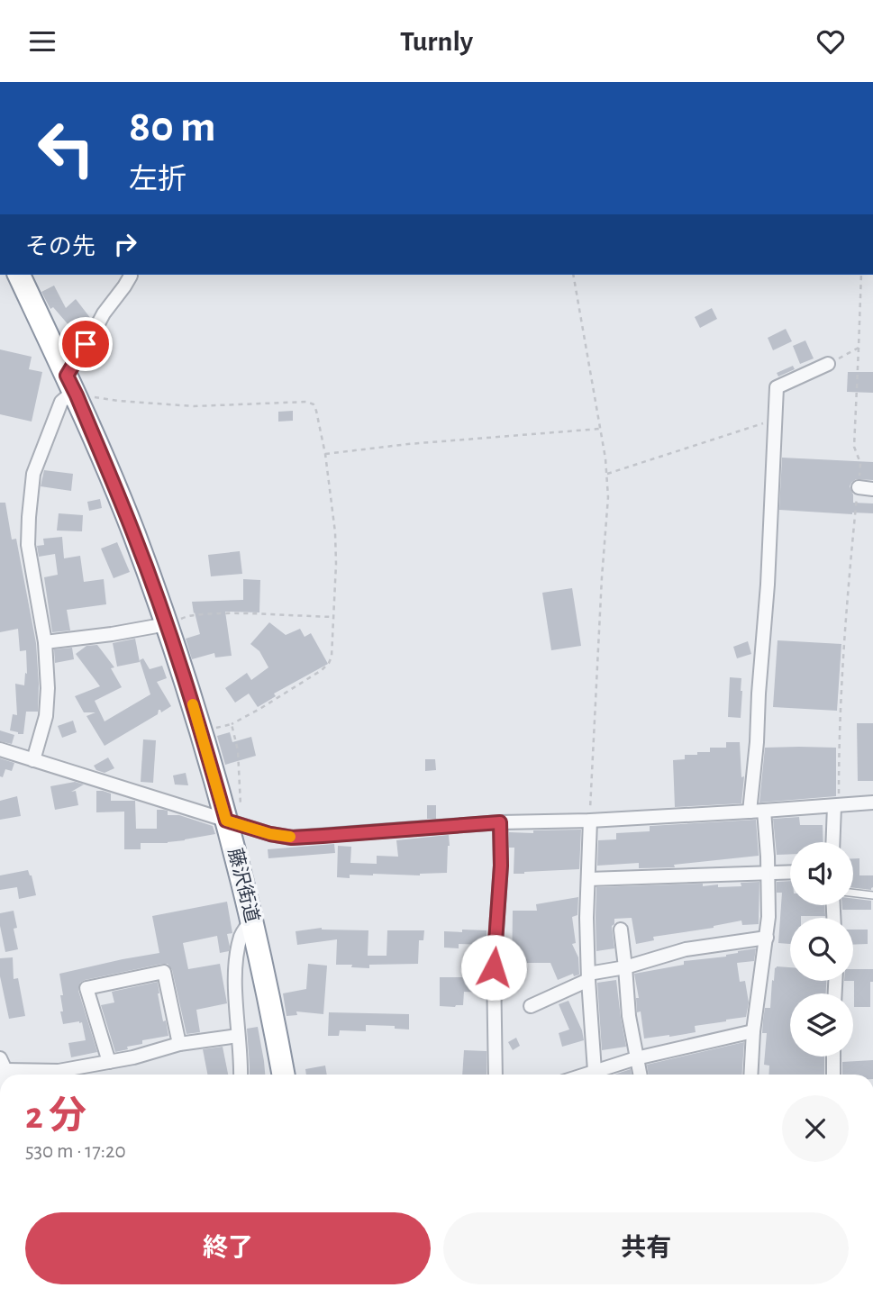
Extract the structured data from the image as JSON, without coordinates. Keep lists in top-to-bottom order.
{
  "streets": {
    "highway": ["藤沢街道"]
  },
  "page": {
    "header": "Turnly",
    "turn": ["80 m", "左折"],
    "then": "その先",
    "heading": ["2 分", "530 m · 17:20"],
    "buttons": ["終了", "共有"]
  }
}
